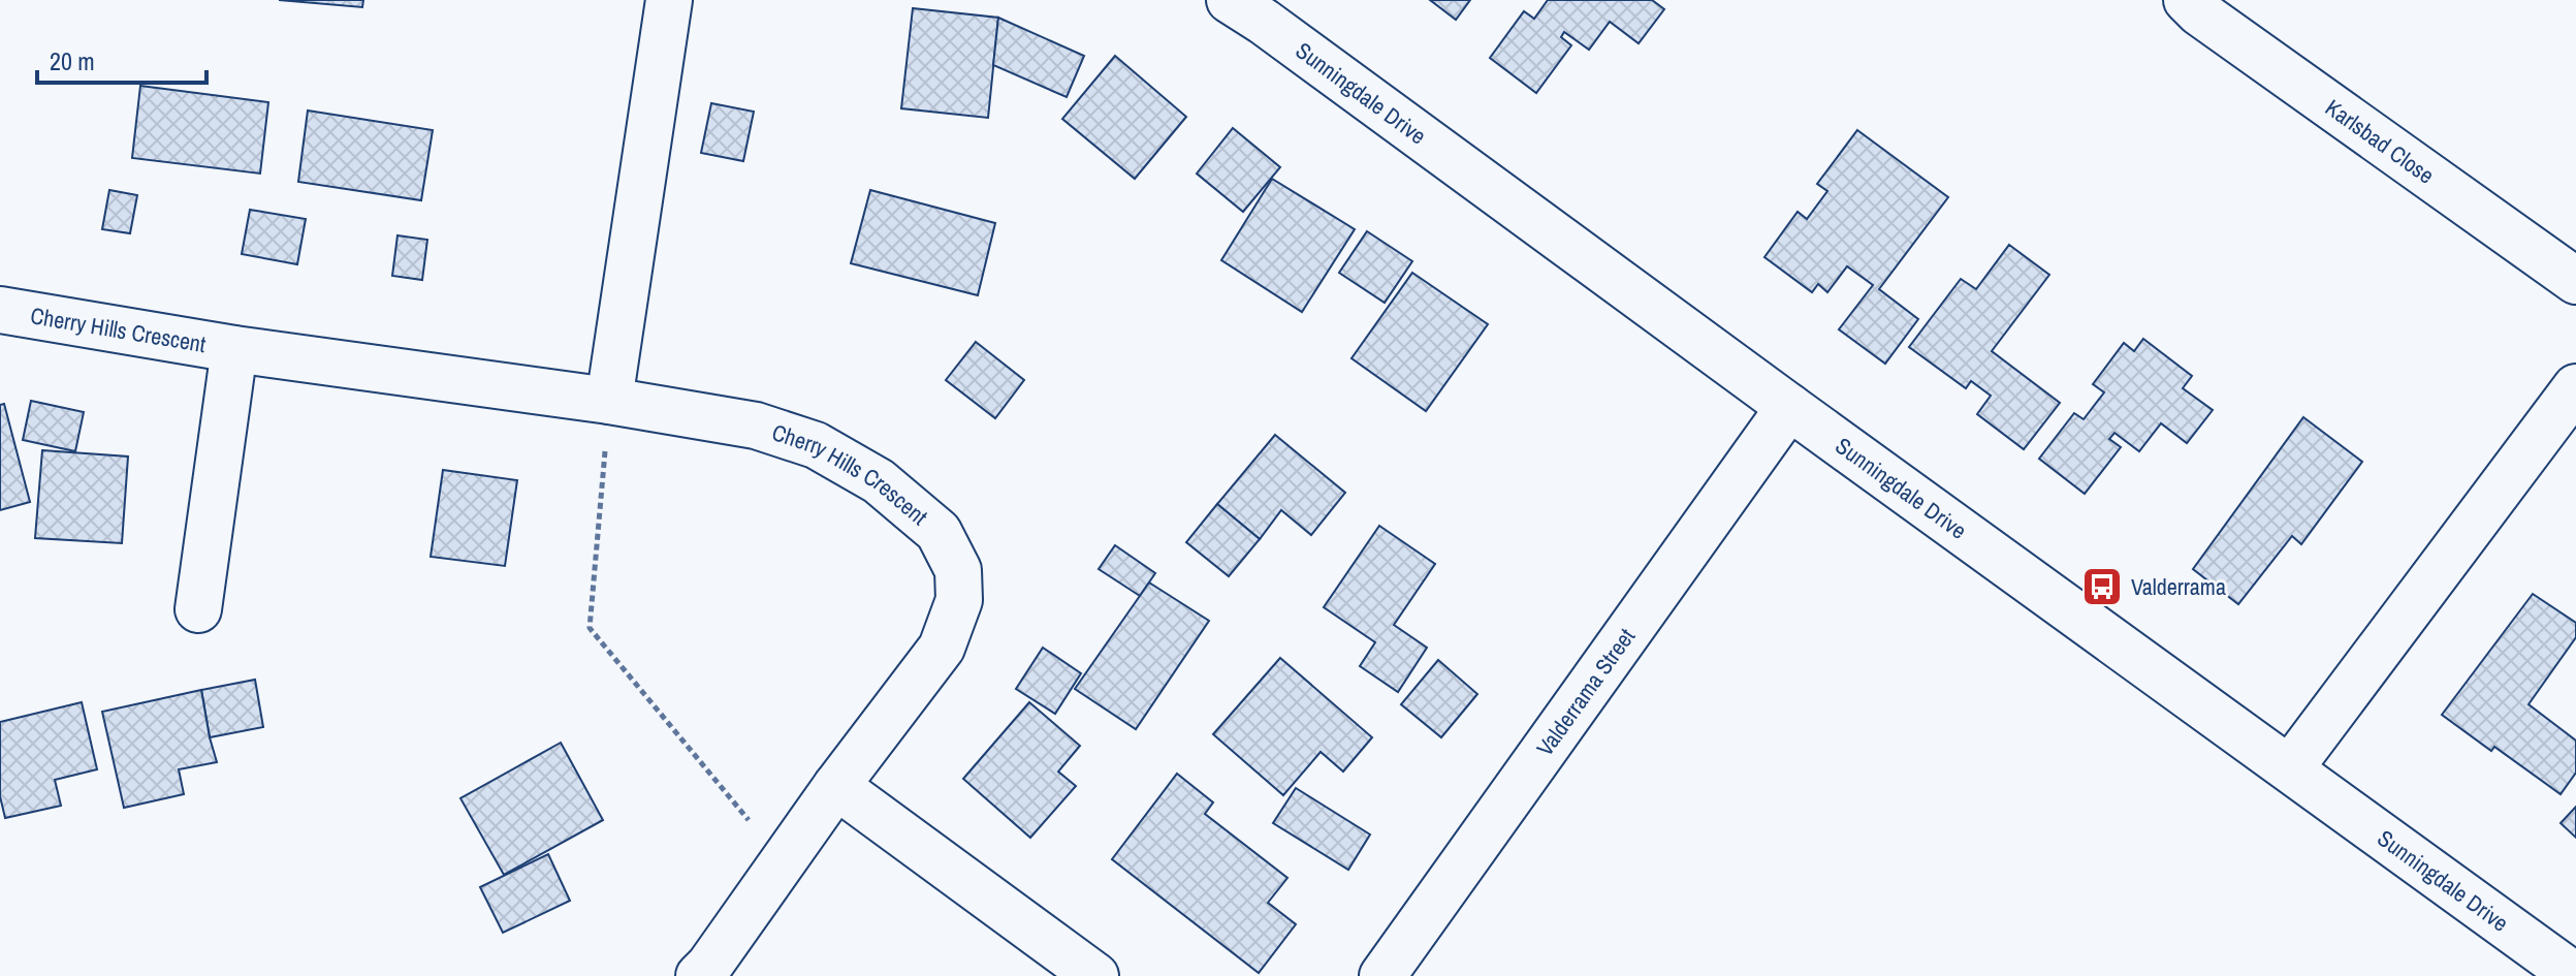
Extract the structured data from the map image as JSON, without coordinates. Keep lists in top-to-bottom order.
{
  "streets": {
    "street": [
      "Sunningdale Drive",
      "Karlsbad Close",
      "Cherry Hills Crescent",
      "Valderrama Street"
    ]
  },
  "crossings": [
    ["Sunningdale Drive", "Valderrama Street"]
  ],
  "places": {
    "bus stop": ["Valderrama"]
  },
  "scale_bar": "20 m"
}
